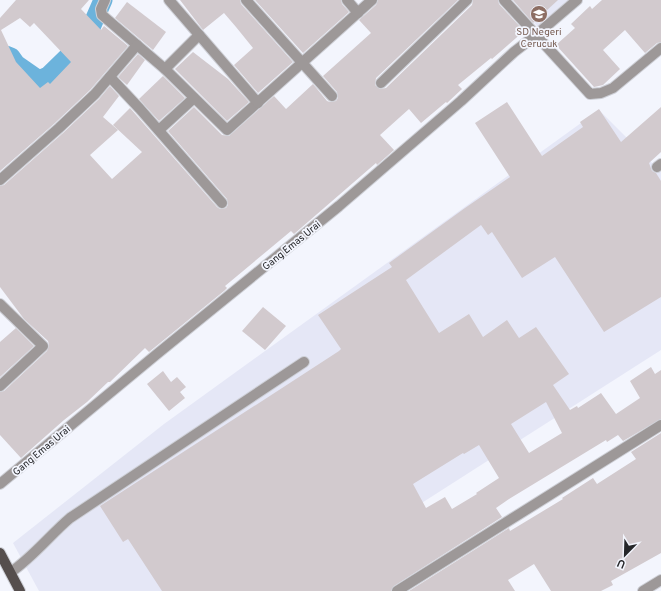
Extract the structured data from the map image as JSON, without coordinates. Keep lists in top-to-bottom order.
{
  "streets": {
    "street": ["Gang Emas Urai"]
  },
  "places": {
    "school or university": ["SD Negeri Cerucuk"]
  },
  "north": "bottom left"
}
